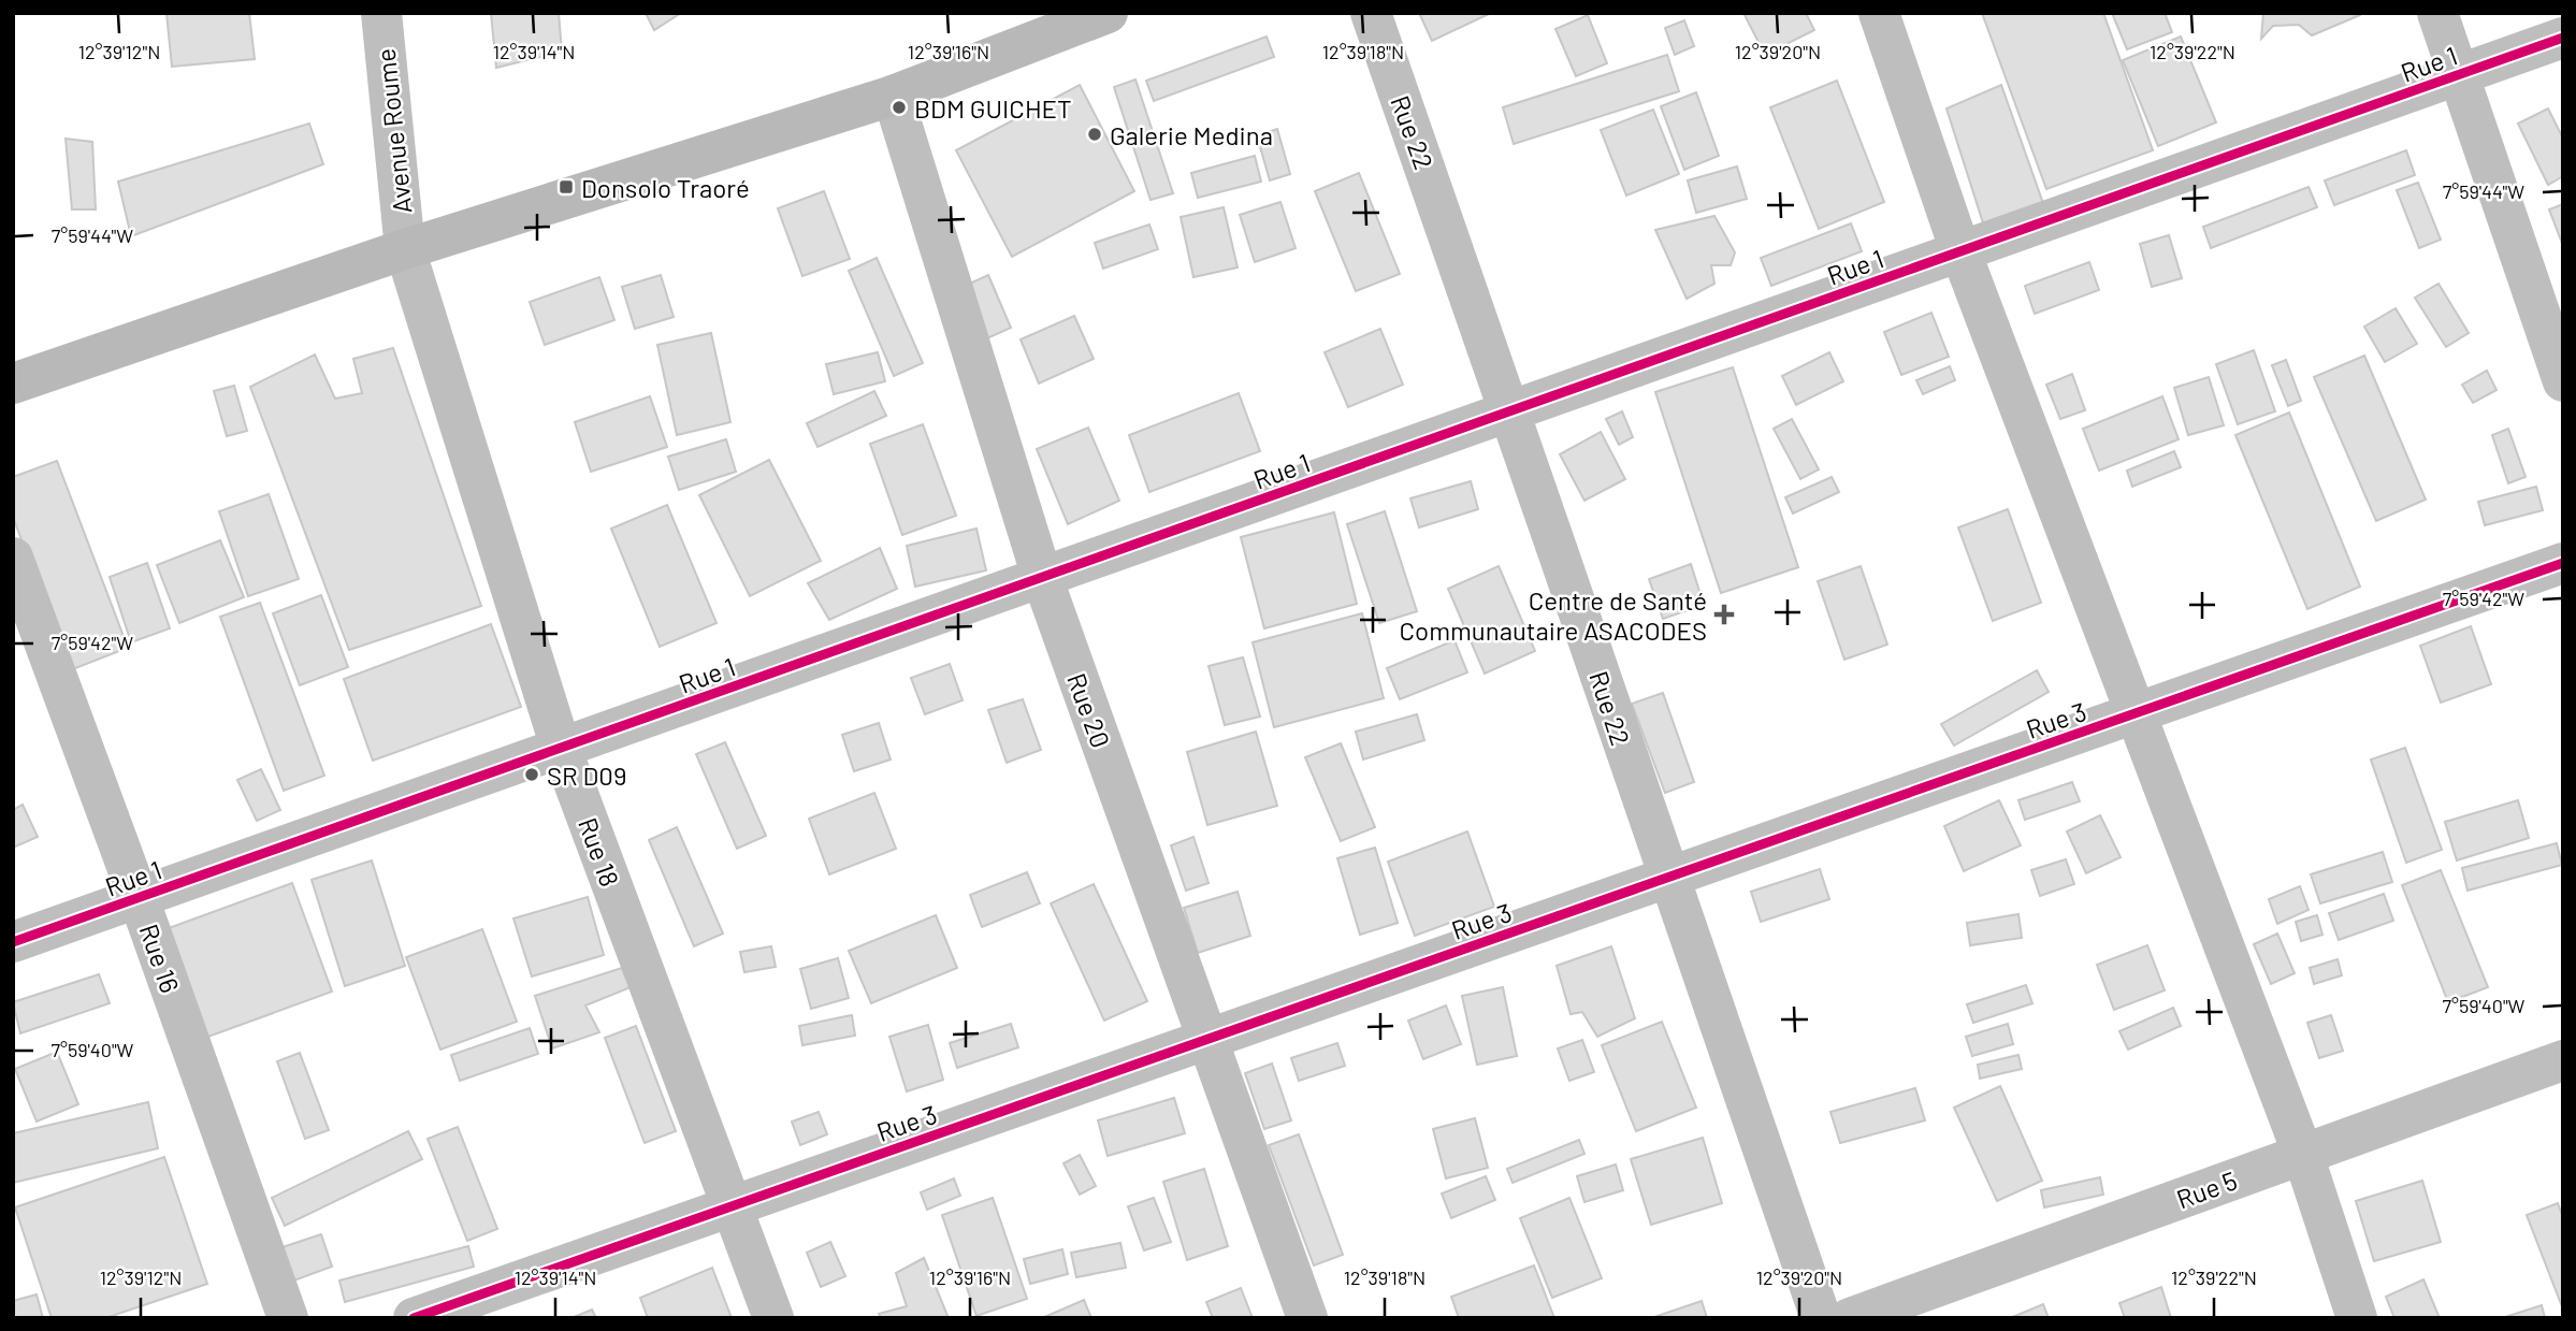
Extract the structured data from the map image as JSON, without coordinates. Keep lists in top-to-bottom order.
{
  "streets": {
    "street": [
      "Rue 1",
      "Avenue Roume",
      "Rue 22",
      "Rue 20",
      "Rue 3",
      "Rue 18",
      "Rue 16",
      "Rue 5"
    ]
  },
  "crossings": [
    ["Rue 1", "Rue 22"],
    ["Rue 1", "Rue 20"],
    ["Rue 1", "Rue 18"],
    ["Rue 1", "Rue 16"],
    ["Avenue Roume", "Rue 18"],
    ["Rue 22", "Rue 3"],
    ["Rue 20", "Rue 3"],
    ["Rue 3", "Rue 18"]
  ],
  "places": {
    "other": ["BDM GUICHET", "Galerie Medina", "SR D09"],
    "transit": ["Donsolo Traoré"],
    "health": ["Centre de Santé Communautaire ASACODES"]
  },
  "coordinates": [
    "12°39'12\"N",
    "12°39'14\"N",
    "12°39'16\"N",
    "12°39'18\"N",
    "12°39'20\"N",
    "12°39'22\"N",
    "7°59'44\"W",
    "7°59'42\"W",
    "7°59'40\"W"
  ]
}
